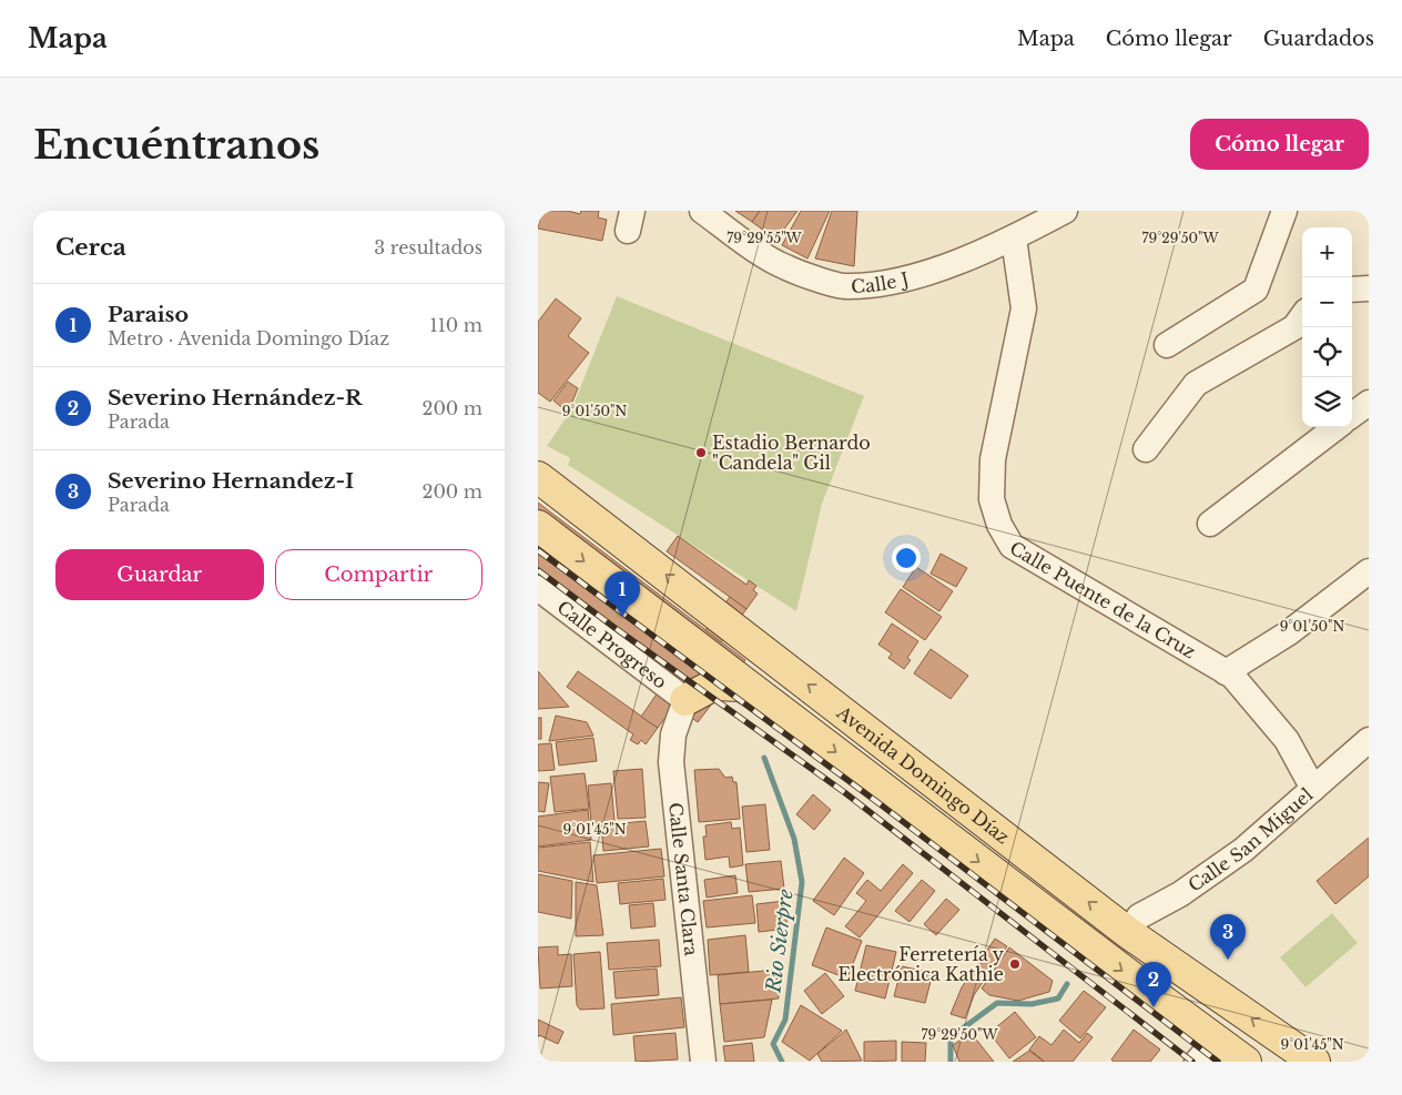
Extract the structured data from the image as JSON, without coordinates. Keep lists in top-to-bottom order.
{
  "streets": {
    "main road": ["Avenida Domingo Díaz"],
    "street": [
      "Calle J",
      "Calle Puente de la Cruz",
      "Calle Progreso",
      "Calle San Miguel",
      "Calle Santa Clara"
    ]
  },
  "crossings": [
    ["Calle J", "Calle Puente de la Cruz"],
    ["Calle Puente de la Cruz", "Calle San Miguel"],
    ["Calle Progreso", "Calle Santa Clara"],
    ["Avenida Domingo Díaz", "Calle San Miguel"]
  ],
  "water": ["Rio Sierpre"],
  "places": ["Estadio Bernardo \"Candela\" Gil", "Ferretería y Electrónica Kathie"],
  "page": {
    "header": "Mapa",
    "nav": ["Mapa", "Cómo llegar", "Guardados"],
    "buttons": [
      "Cómo llegar",
      ["Guardar", "Compartir"]
    ],
    "title": "Encuéntranos",
    "heading": ["Cerca", "3 resultados"],
    "map_buttons": ["+", "−"],
    "list": [
      {
        "mark": "1",
        "name": "Paraiso",
        "note": "Metro · Avenida Domingo Díaz",
        "value": "110 m"
      },
      {
        "mark": "2",
        "name": "Severino Hernández-R",
        "note": "Parada",
        "value": "200 m"
      },
      {
        "mark": "3",
        "name": "Severino Hernandez-I",
        "note": "Parada",
        "value": "200 m"
      }
    ],
    "pins": ["1", "3", "2"]
  },
  "coordinates": [
    "79°29'55\"W",
    "79°29'50\"W",
    "9°01'50\"N",
    "9°01'45\"N"
  ]
}
